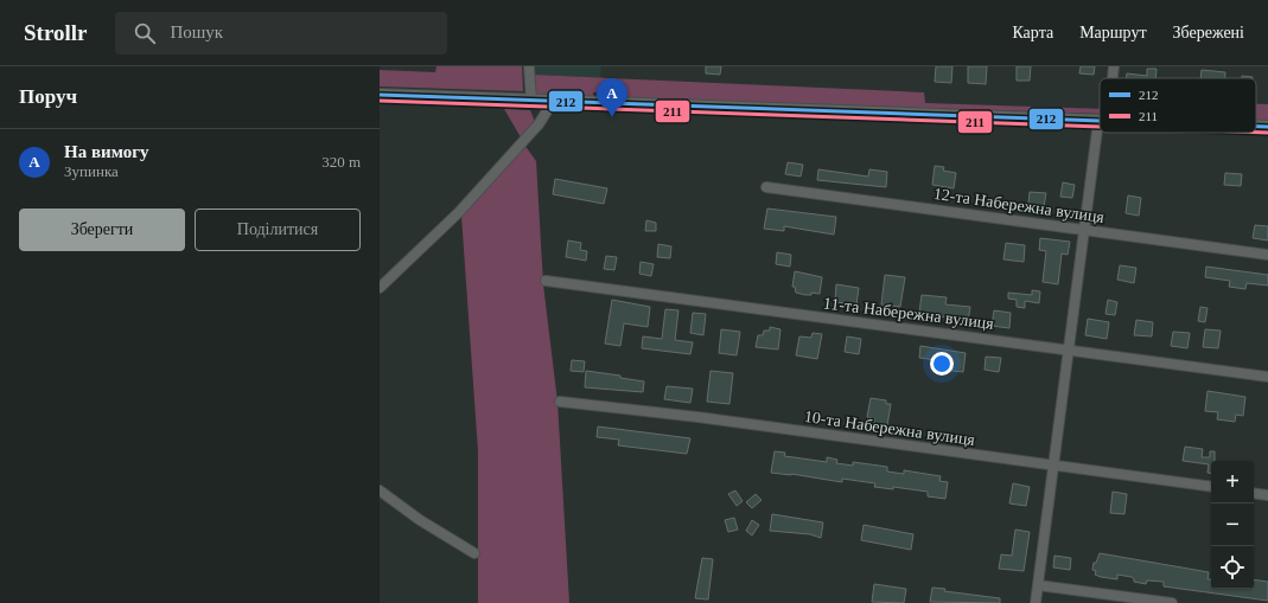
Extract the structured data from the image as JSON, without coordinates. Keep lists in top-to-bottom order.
{
  "streets": {
    "street": ["12-та Набережна вулиця", "11-та Набережна вулиця", "10-та Набережна вулиця"]
  },
  "lines": ["transit line 212", "transit line 211"],
  "legend": ["212", "211"],
  "page": {
    "header": "Strollr",
    "search": "Пошук",
    "nav": ["Карта", "Маршрут", "Збережені"],
    "heading": "Поруч",
    "pins": "A",
    "list": [
      {
        "mark": "A",
        "name": "На вимогу",
        "note": "Зупинка",
        "value": "320 m"
      }
    ],
    "buttons": ["Зберегти", "Поділитися"],
    "map_buttons": ["+", "−"]
  }
}
